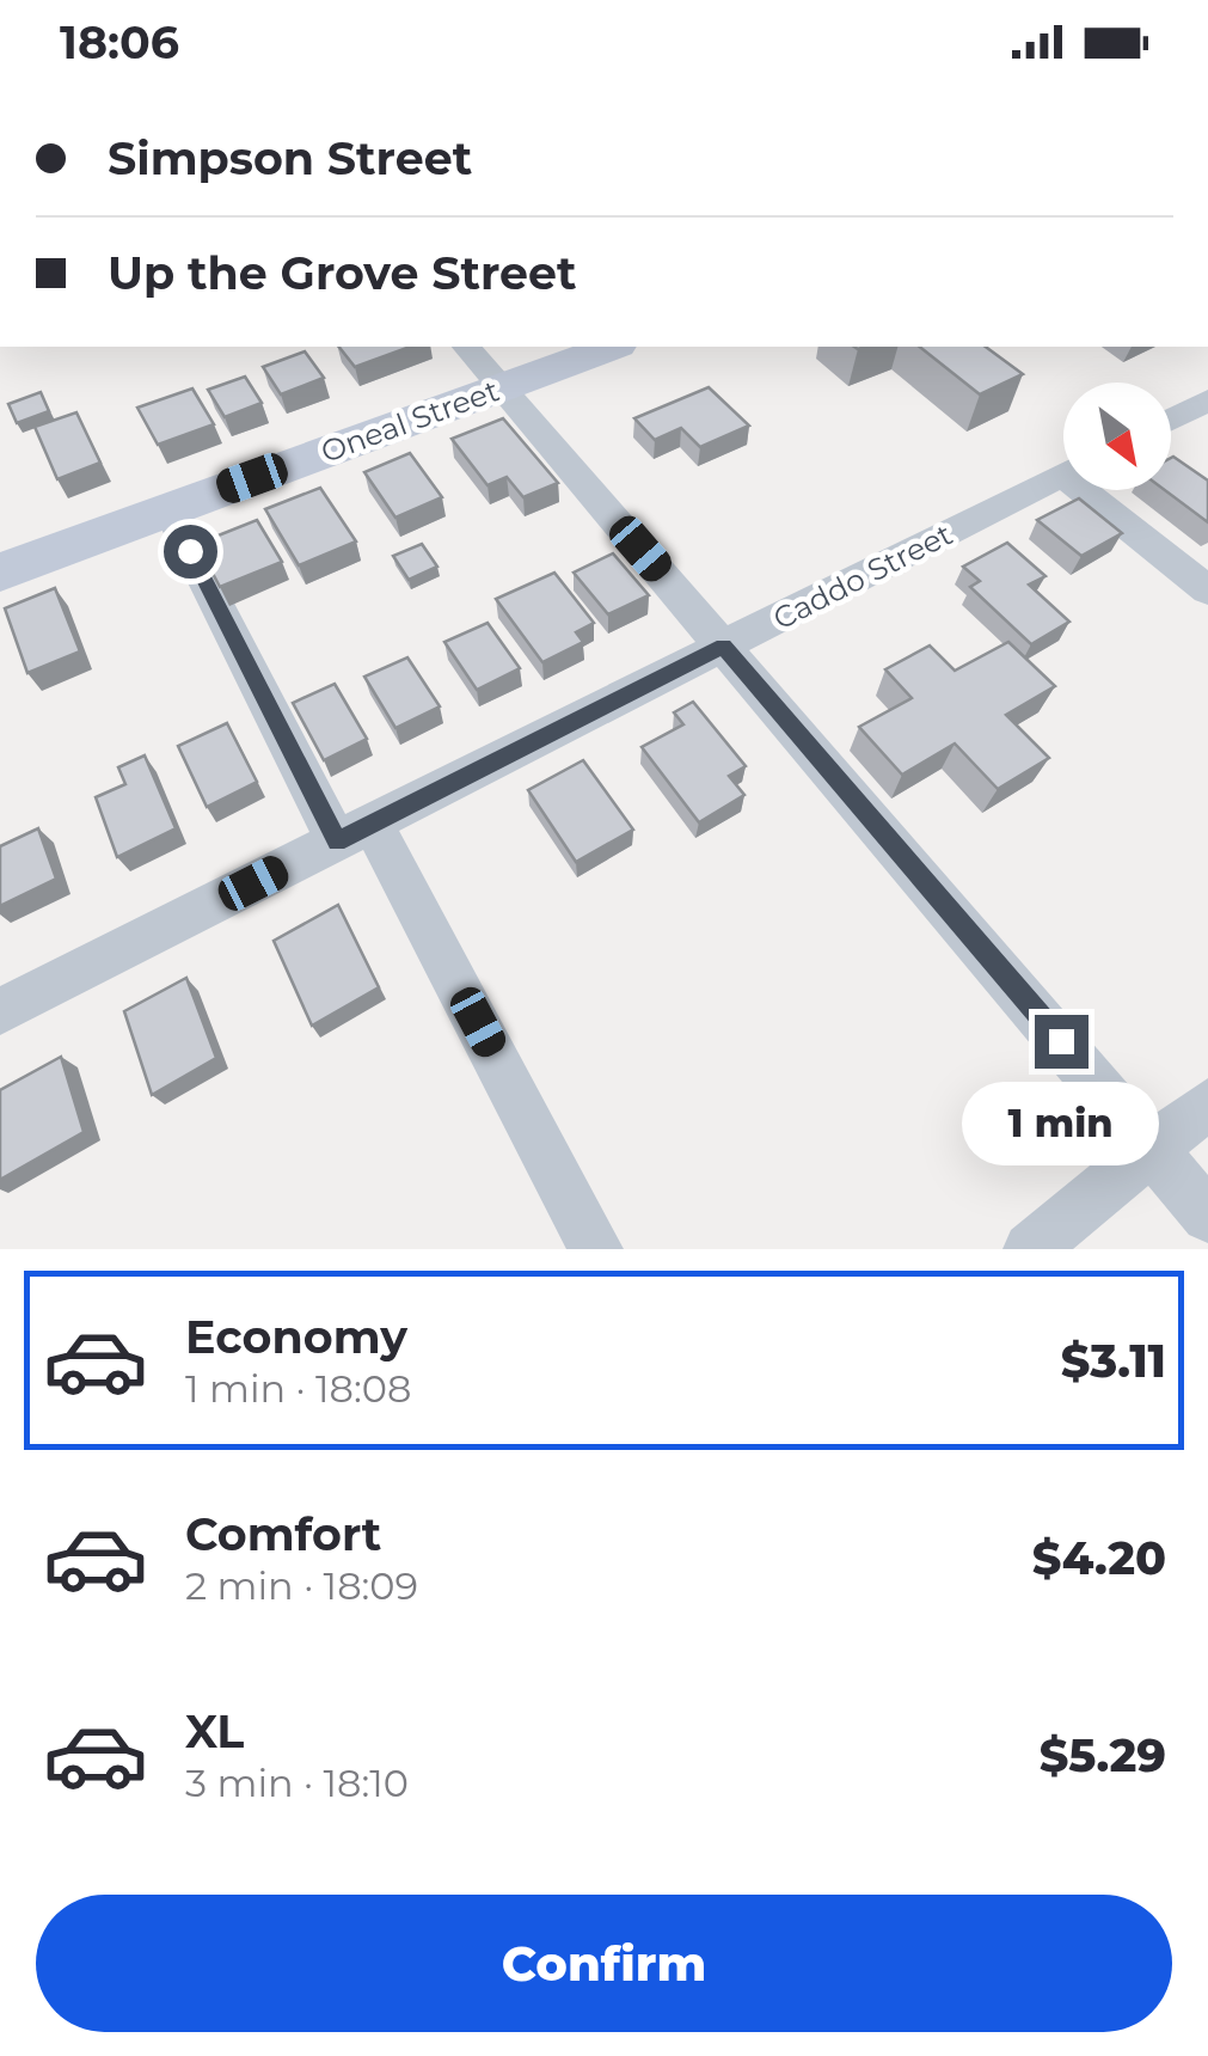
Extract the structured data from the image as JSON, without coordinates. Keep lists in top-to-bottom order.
{
  "streets": {
    "street": ["Oneal Street", "Caddo Street"]
  },
  "north": "bottom right",
  "page": {
    "status": "18:06",
    "banner": ["Simpson Street", "Up the Grove Street"],
    "bubble": "1 min",
    "list": [
      {
        "name": "Economy",
        "note": "1 min · 18:08",
        "value": "$3.11"
      },
      {
        "name": "Comfort",
        "note": "2 min · 18:09",
        "value": "$4.20"
      },
      {
        "name": "XL",
        "note": "3 min · 18:10",
        "value": "$5.29"
      }
    ],
    "buttons": "Confirm"
  }
}
